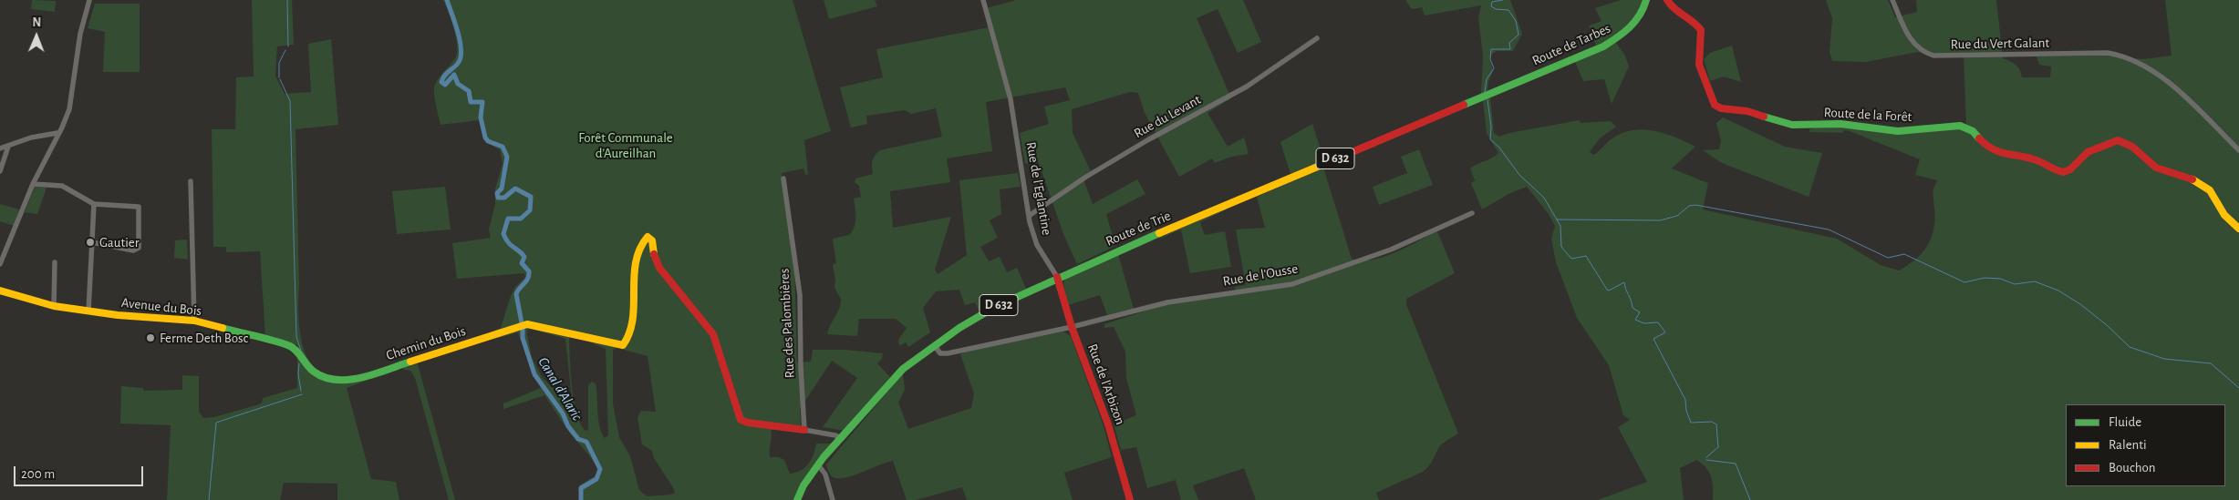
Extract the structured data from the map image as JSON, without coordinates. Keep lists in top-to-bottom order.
{
  "streets": {
    "street": [
      "Rue du Vert Galant",
      "Route de Tarbes",
      "Route de la Forêt",
      "Rue du Levant",
      "D 632",
      "Rue de l'Eglantine",
      "Route de Trie",
      "Rue de l'Ousse",
      "Avenue du Bois",
      "Rue des Palombières",
      "Chemin du Bois",
      "Rue de l'Arbizon"
    ]
  },
  "crossings": [
    ["Route de Tarbes", "Route de Trie"],
    ["Rue du Levant", "Rue de l'Eglantine"],
    ["D 632", "Route de Trie"],
    ["Rue de l'Eglantine", "Route de Trie"],
    ["Rue de l'Eglantine", "Rue de l'Arbizon"],
    ["Route de Trie", "Rue de l'Ousse"],
    ["Route de Trie", "Rue de l'Arbizon"],
    ["Rue de l'Ousse", "Rue de l'Arbizon"],
    ["Avenue du Bois", "Chemin du Bois"],
    ["Rue des Palombières", "Chemin du Bois"]
  ],
  "water": ["Canal d'Alaric"],
  "parks": ["Forêt Communale d'Aureilhan"],
  "places": ["Gautier", "Ferme Deth Bosc"],
  "legend": ["Fluide", "Ralenti", "Bouchon"],
  "scale_bar": "200 m",
  "north": "top"
}
